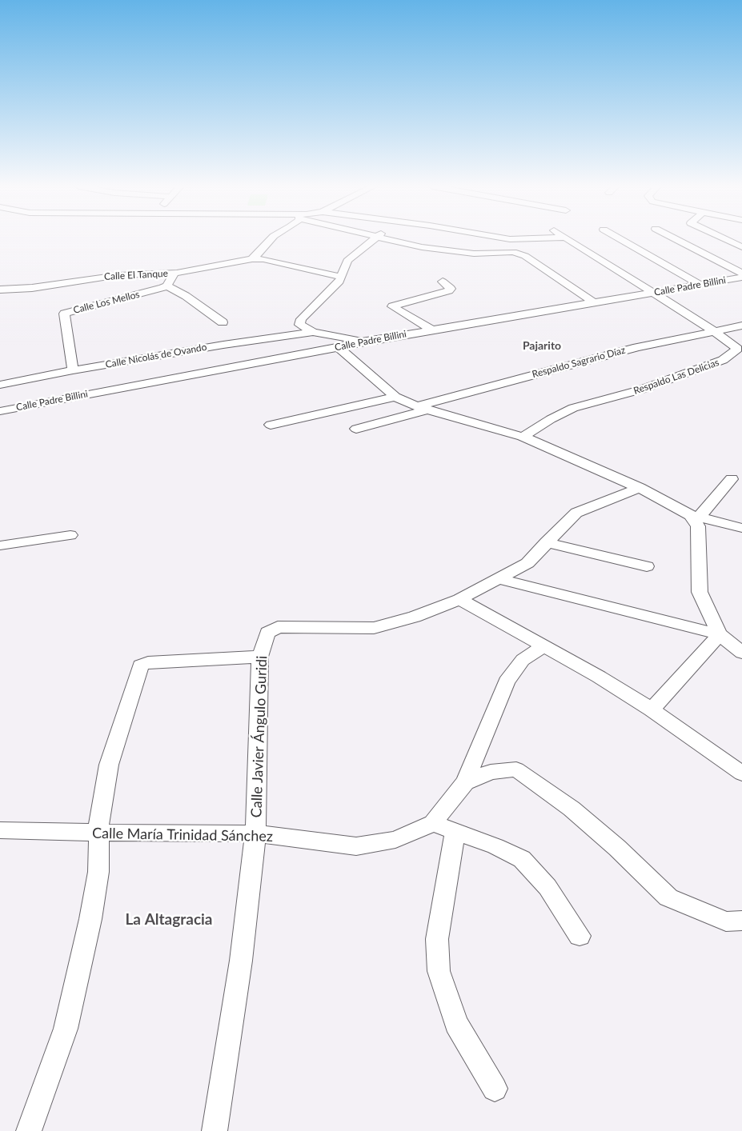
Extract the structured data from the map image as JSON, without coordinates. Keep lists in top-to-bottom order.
{
  "streets": {
    "street": [
      "Calle El Tanque",
      "Calle Padre Billini",
      "Calle Los Mellos",
      "Calle Nicolás de Ovando",
      "Respaldo Sagrario Díaz",
      "Respaldo Las Delicias",
      "Calle Javier Ángulo Guridi",
      "Calle María Trinidad Sánchez"
    ]
  },
  "crossings": [
    ["Calle Padre Billini", "Respaldo Las Delicias"],
    ["Calle Los Mellos", "Calle Nicolás de Ovando"],
    ["Respaldo Sagrario Díaz", "Respaldo Las Delicias"],
    ["Calle Javier Ángulo Guridi", "Calle María Trinidad Sánchez"]
  ],
  "districts": ["Pajarito", "La Altagracia"]
}
